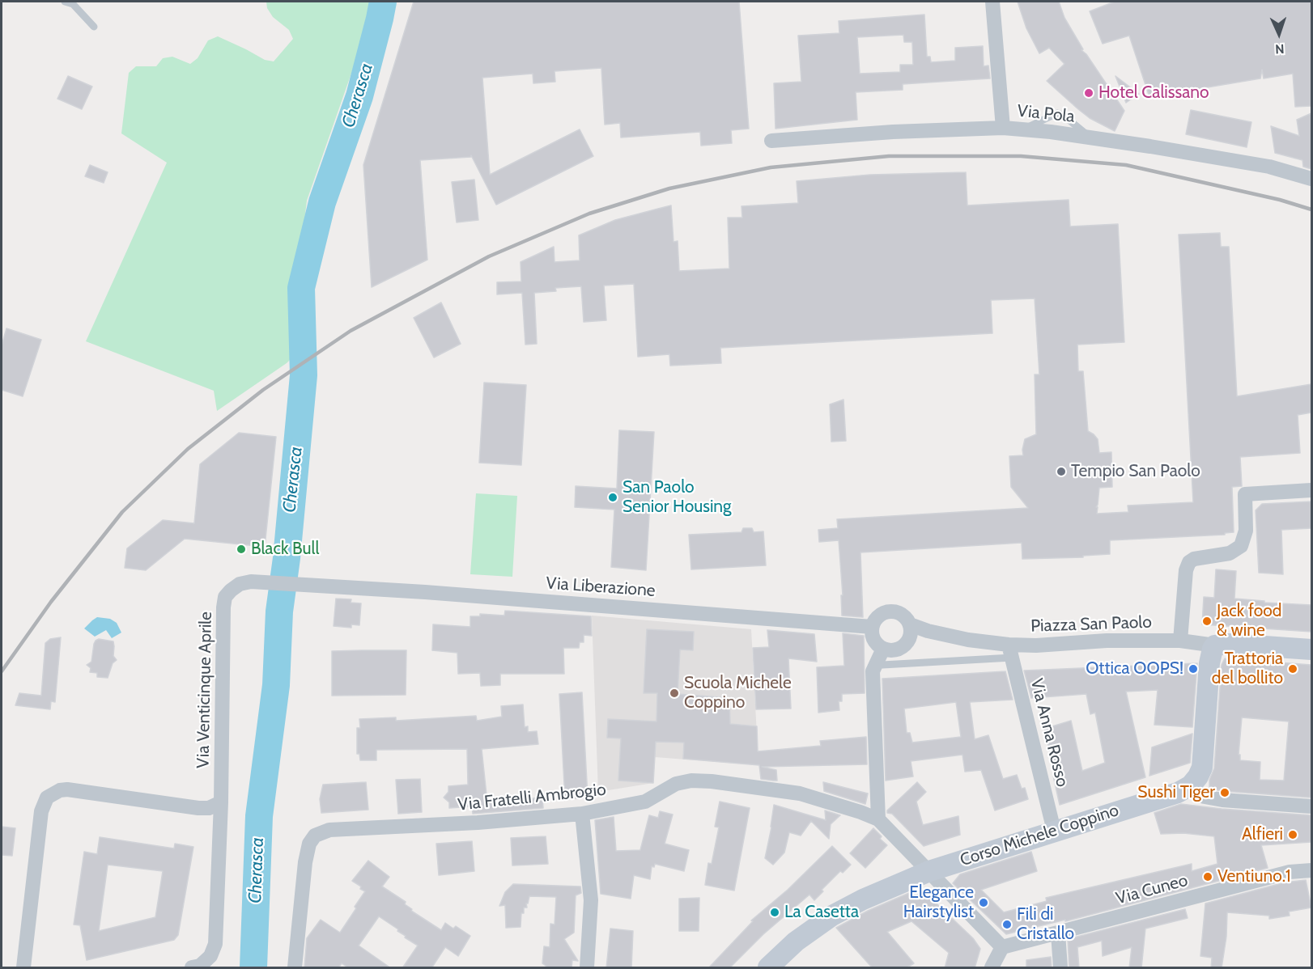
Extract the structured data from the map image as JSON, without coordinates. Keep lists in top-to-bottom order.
{
  "streets": {
    "main road": ["Corso Michele Coppino"],
    "street": [
      "Via Pola",
      "Via Liberazione",
      "Piazza San Paolo",
      "Via Venticinque Aprile",
      "Via Anna Rosso",
      "Via Fratelli Ambrogio",
      "Via Cuneo"
    ]
  },
  "crossings": [
    ["Via Liberazione", "Piazza San Paolo"],
    ["Via Liberazione", "Via Venticinque Aprile"],
    ["Piazza San Paolo", "Via Anna Rosso"],
    ["Via Anna Rosso", "Corso Michele Coppino"]
  ],
  "water": ["Cherasca"],
  "places": [
    "Hotel Calissano",
    "Tempio San Paolo",
    "San Paolo Senior Housing",
    "Black Bull",
    "Jack food & wine",
    "Ottica OOPS!",
    "Trattoria del bollito",
    "Scuola Michele Coppino",
    "Sushi Tiger",
    "Alfieri",
    "Ventiuno.1",
    "Elegance Hairstylist",
    "La Casetta",
    "Fili di Cristallo"
  ],
  "north": "bottom"
}
